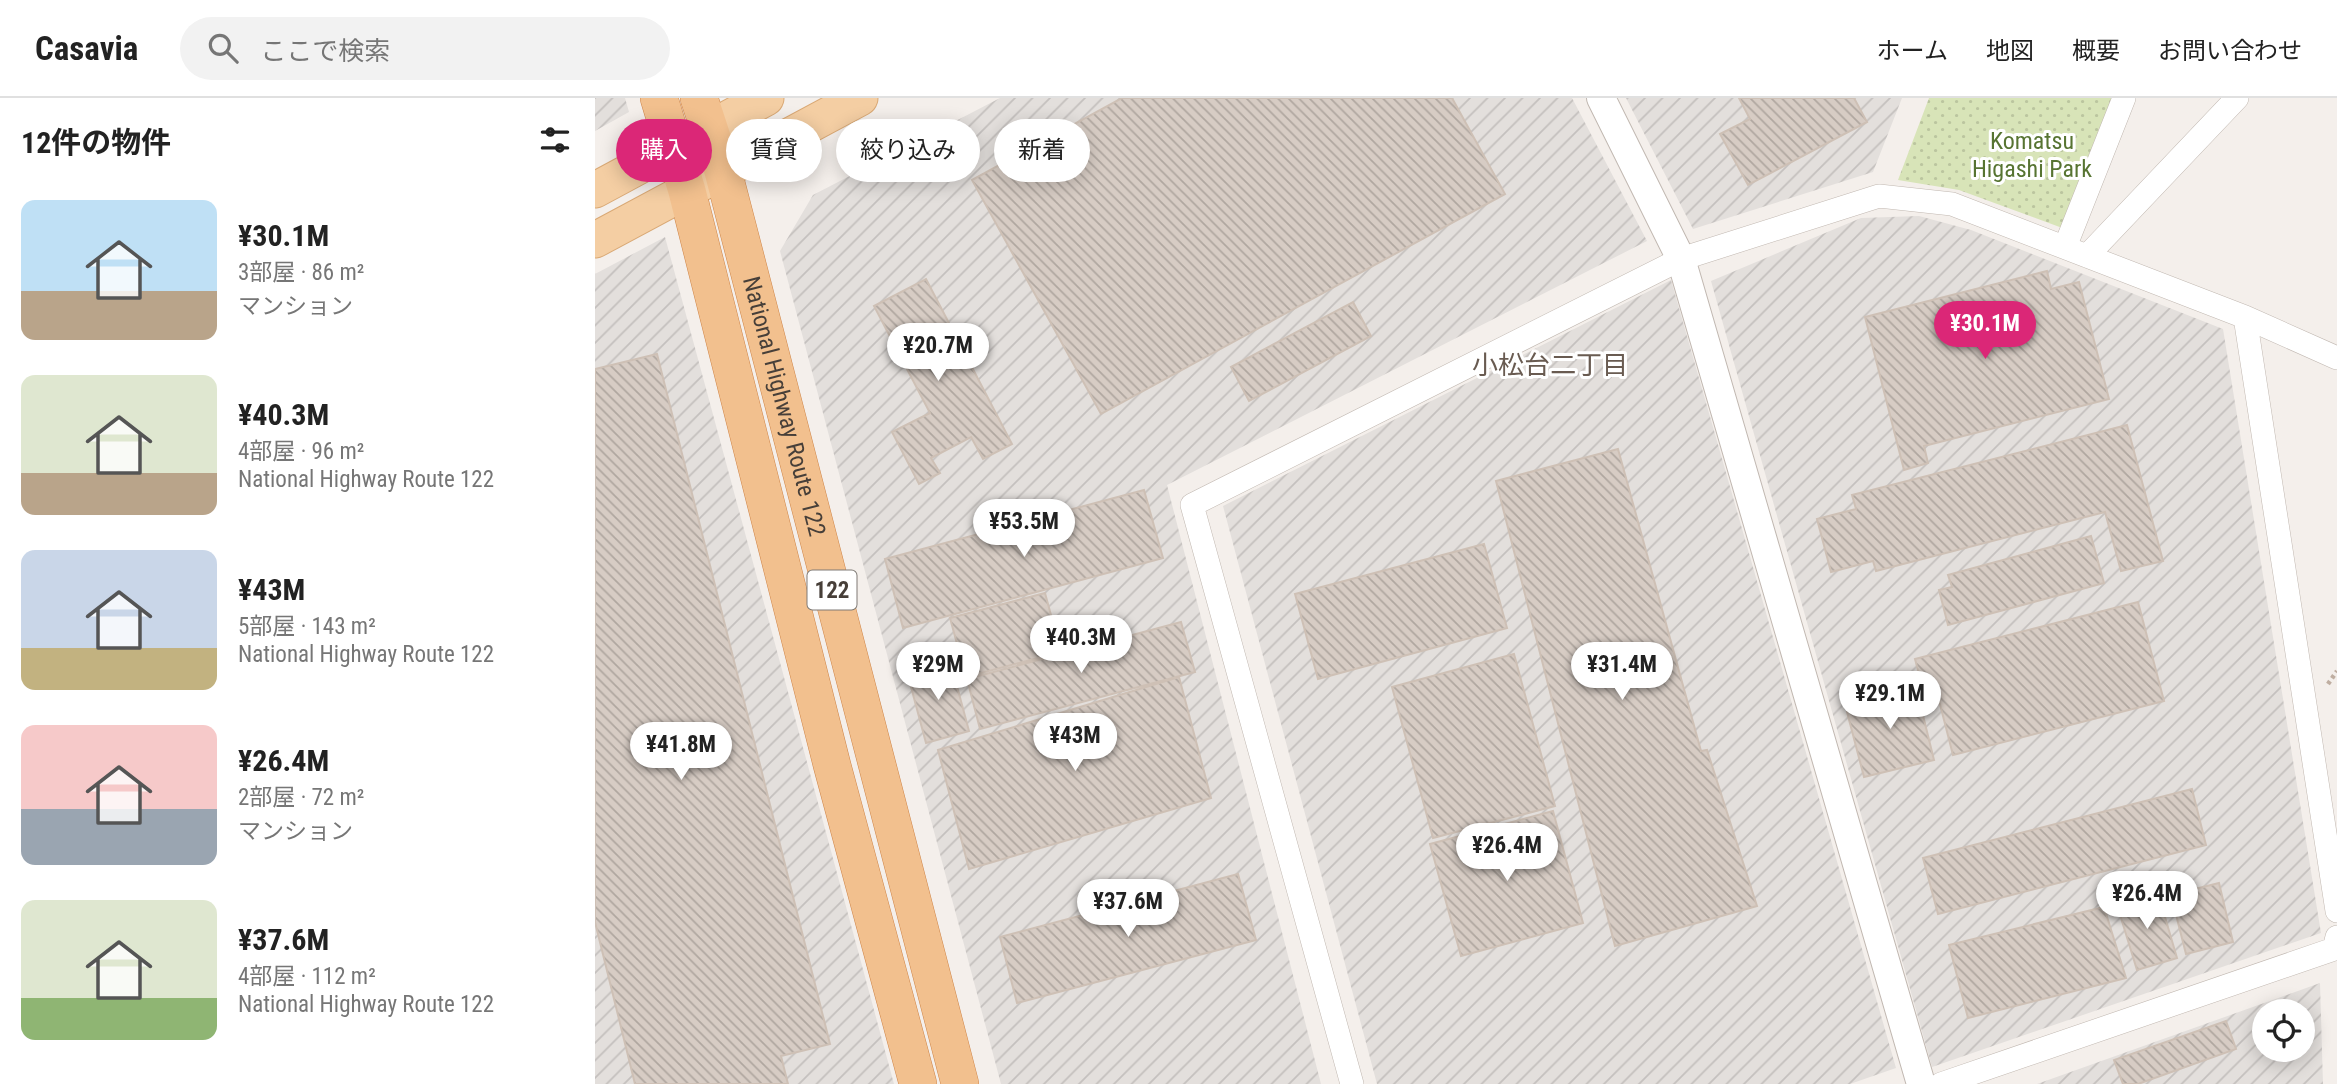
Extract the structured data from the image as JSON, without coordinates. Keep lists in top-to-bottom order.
{
  "streets": {
    "highway": ["National Highway Route 122", "122"]
  },
  "districts": ["小松台二丁目"],
  "parks": ["Komatsu Higashi Park"],
  "page": {
    "header": "Casavia",
    "search": "ここで検索",
    "nav": [
      "ホーム",
      "地図",
      "概要",
      "お問い合わせ"
    ],
    "heading": "12件の物件",
    "chip": [
      "購入",
      "賃貸",
      "絞り込み",
      "新着"
    ],
    "list": [
      {
        "name": "¥30.1M",
        "note": "3部屋 · 86 m² · マンション"
      },
      {
        "name": "¥40.3M",
        "note": "4部屋 · 96 m² · National Highway Route 122"
      },
      {
        "name": "¥43M",
        "note": "5部屋 · 143 m² · National Highway Route 122"
      },
      {
        "name": "¥26.4M",
        "note": "2部屋 · 72 m² · マンション"
      },
      {
        "name": "¥37.6M",
        "note": "4部屋 · 112 m² · National Highway Route 122"
      }
    ],
    "price": [
      "¥30.1M",
      "¥20.7M",
      "¥53.5M",
      "¥40.3M",
      "¥29M",
      "¥31.4M",
      "¥29.1M",
      "¥43M",
      "¥41.8M",
      "¥26.4M",
      "¥26.4M",
      "¥37.6M"
    ]
  }
}
